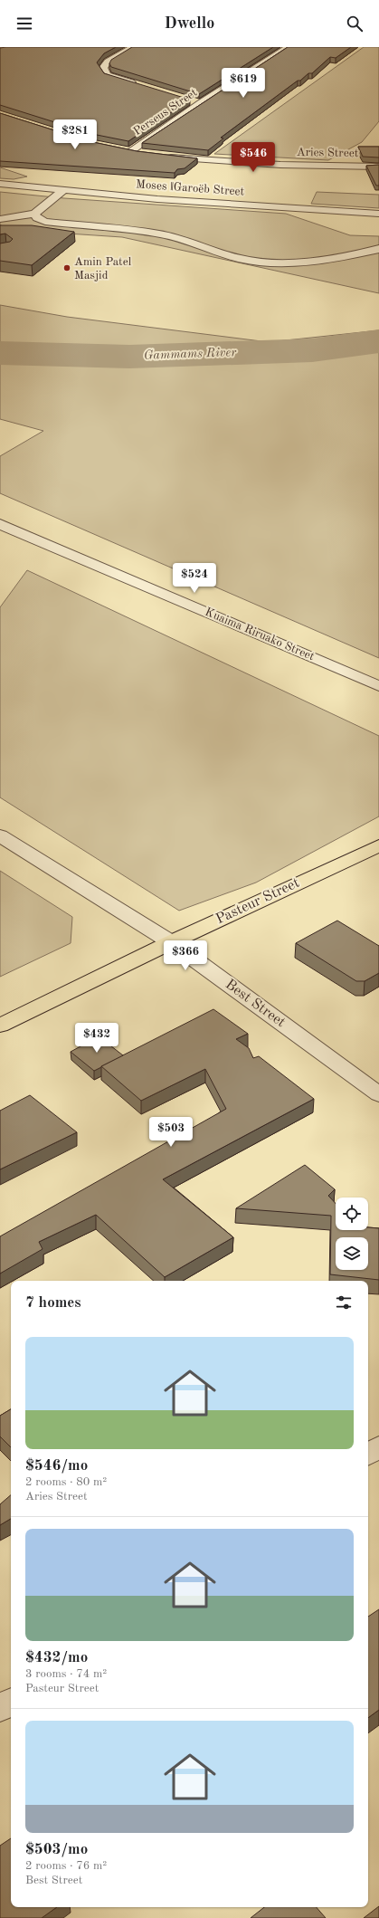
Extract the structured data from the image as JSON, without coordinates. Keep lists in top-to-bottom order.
{
  "streets": {
    "main road": ["Pasteur Street"],
    "street": [
      "Perseus Street",
      "Aries Street",
      "Moses ǁGaroëb Street",
      "Kuaima Riruako Street",
      "Best Street"
    ]
  },
  "crossings": [
    ["Pasteur Street", "Best Street"]
  ],
  "water": ["Gammams River"],
  "places": ["Amin Patel Masjid"],
  "page": {
    "header": "Dwello",
    "price": [
      "$619",
      "$281",
      "$546",
      "$524",
      "$366",
      "$432",
      "$503"
    ],
    "heading": "7 homes",
    "list": [
      {
        "name": "$546/mo",
        "note": "2 rooms · 80 m² · Aries Street"
      },
      {
        "name": "$432/mo",
        "note": "3 rooms · 74 m² · Pasteur Street"
      },
      {
        "name": "$503/mo",
        "note": "2 rooms · 76 m² · Best Street"
      }
    ]
  }
}
